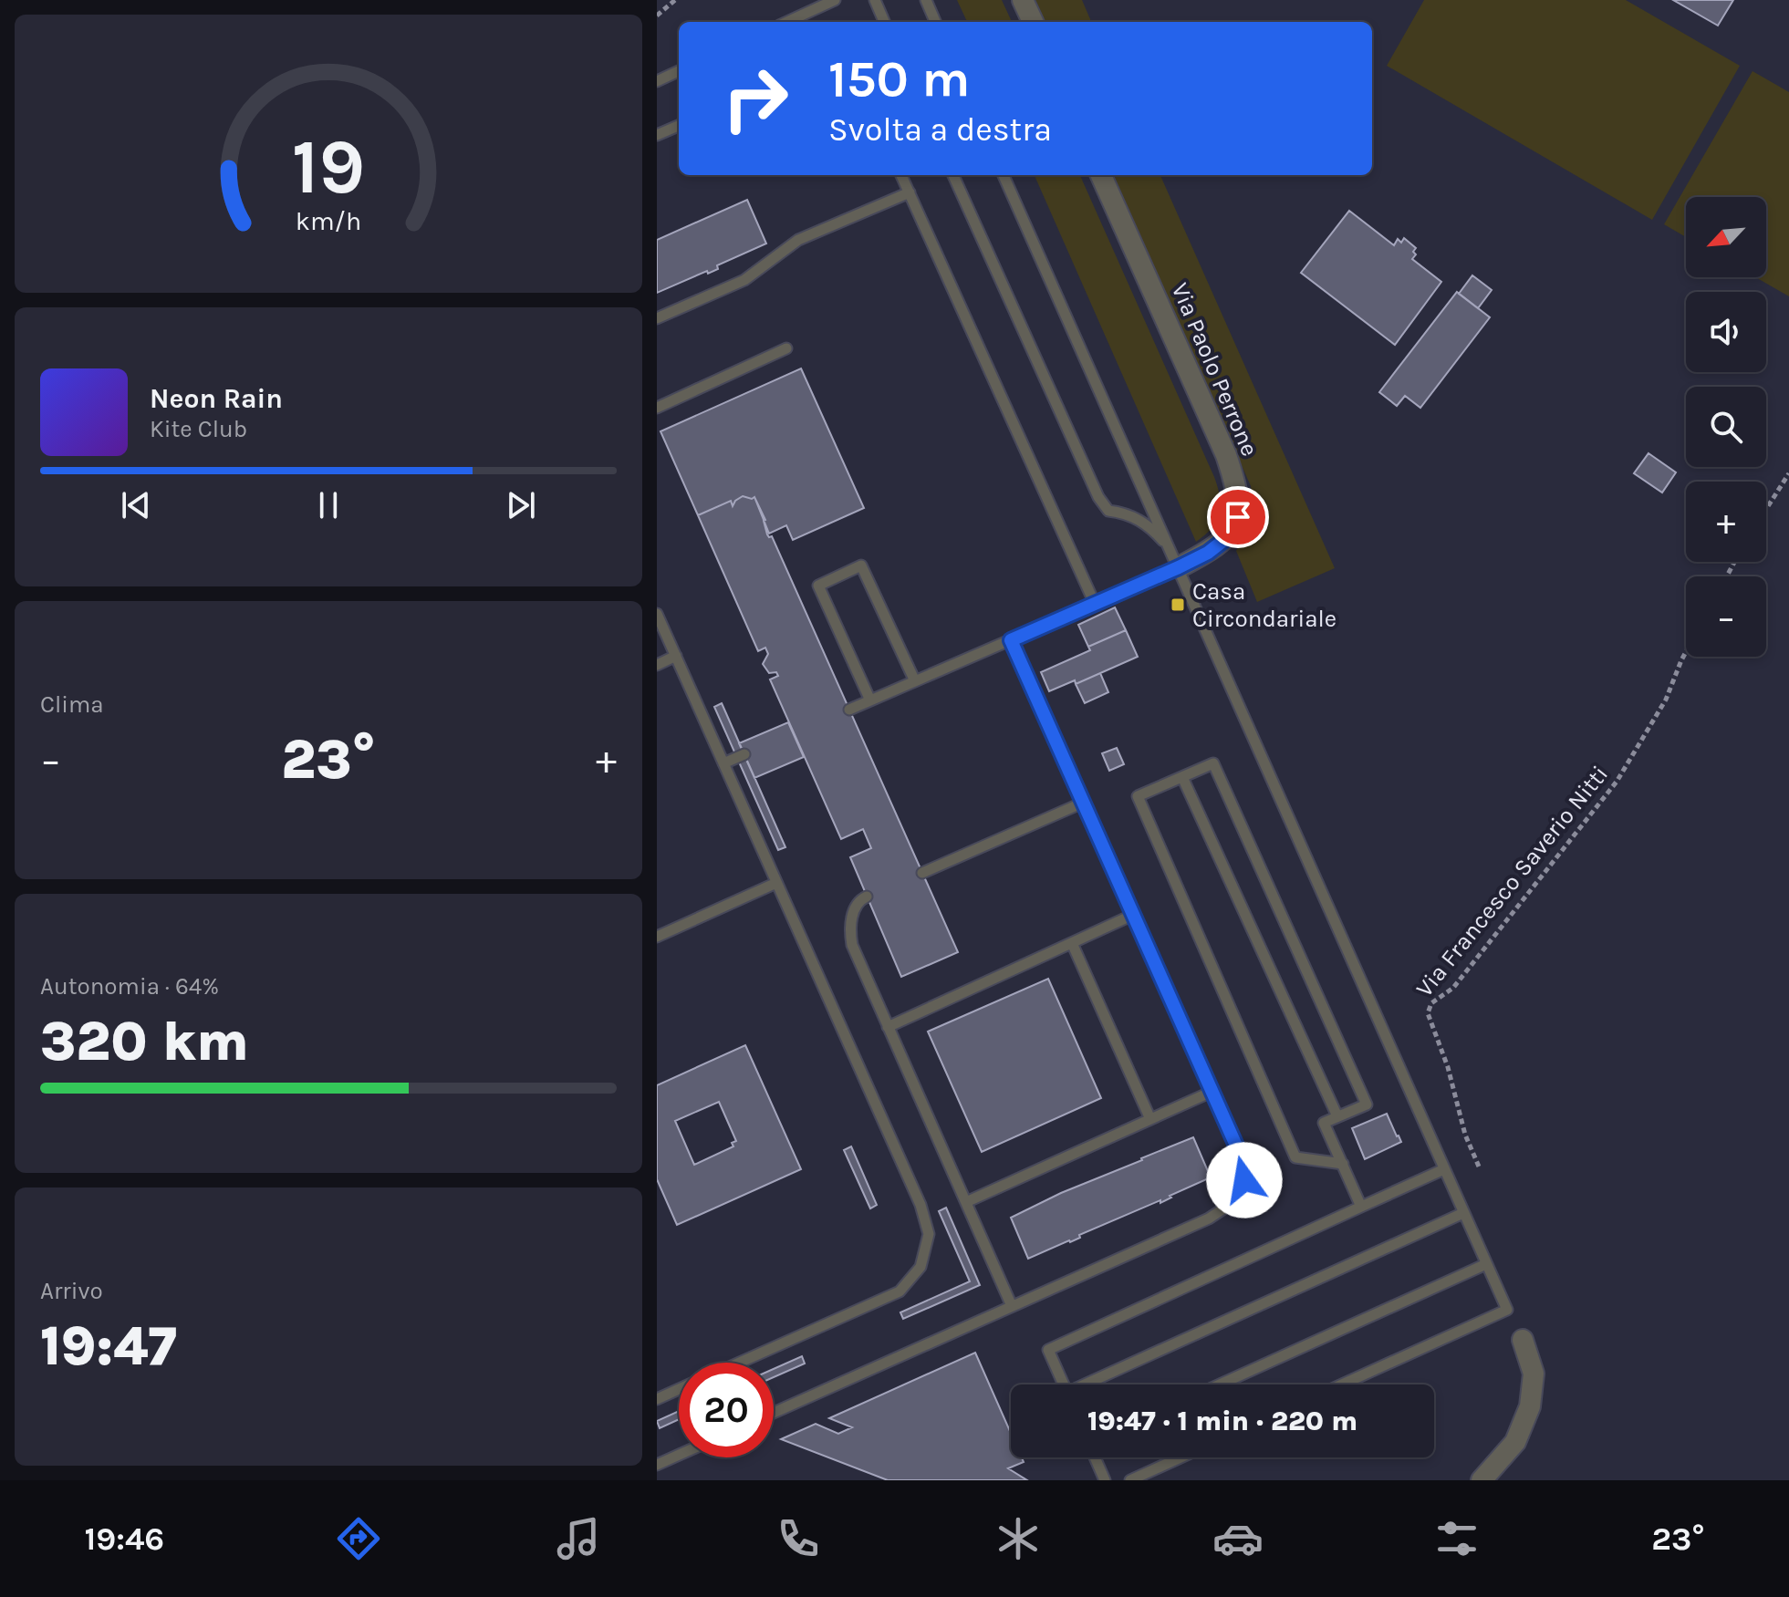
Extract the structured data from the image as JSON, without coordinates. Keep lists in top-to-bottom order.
{
  "streets": {
    "street": ["Via Paolo Perrone"],
    "path": ["Via Francesco Saverio Nitti"]
  },
  "places": {
    "transit": ["Casa Circondariale"]
  },
  "north": "bottom left",
  "page": {
    "turn": ["150 m", "Svolta a destra"],
    "map_buttons": ["+", "−"],
    "song": ["Neon Rain", "Kite Club"],
    "tile": [
      "Clima",
      ["Autonomia · 64%", "320 km"],
      ["Arrivo", "19:47"]
    ],
    "heat": ["−", "23°", "+"],
    "limit": "20",
    "trip": "19:47 · 1 min · 220 m",
    "tabs": ["19:46", "23°"],
    "gauge": ["19", "km/h"]
  }
}
